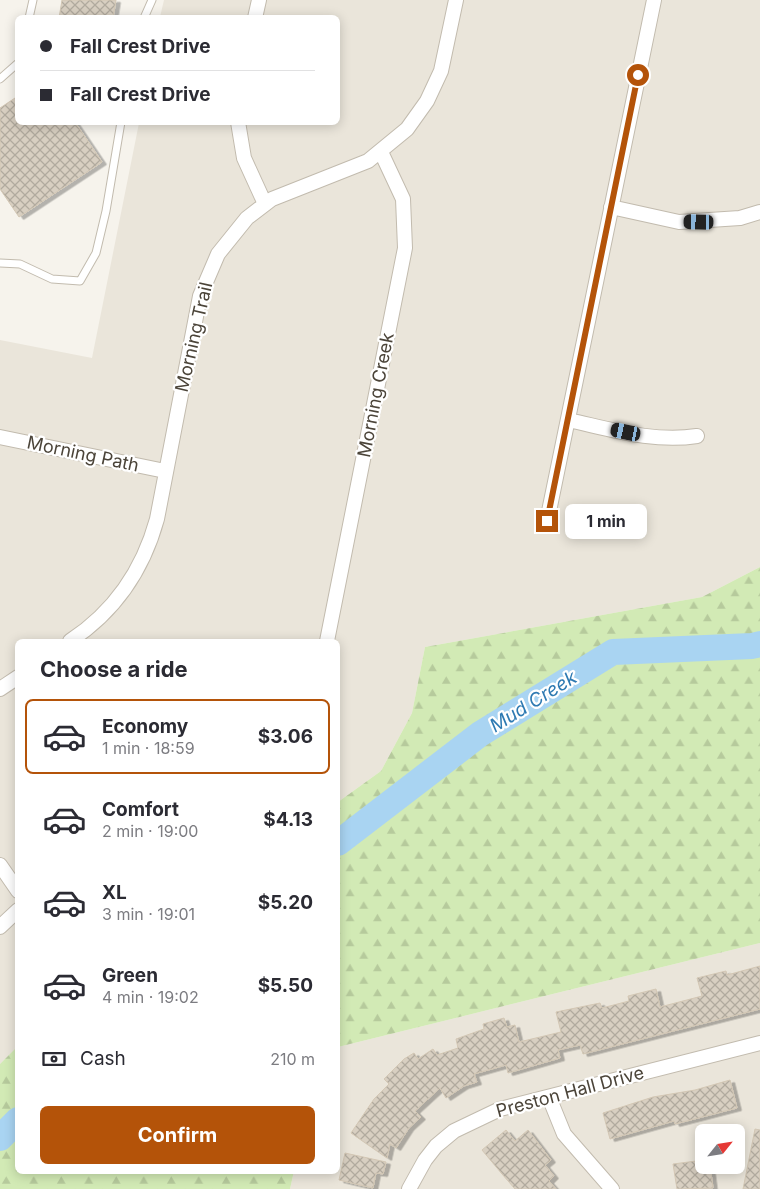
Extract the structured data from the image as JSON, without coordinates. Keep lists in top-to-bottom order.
{
  "streets": {
    "street": [
      "Morning Trail",
      "Morning Creek",
      "Morning Path",
      "Preston Hall Drive"
    ]
  },
  "crossings": [
    ["Morning Trail", "Morning Creek"],
    ["Morning Trail", "Morning Path"]
  ],
  "water": ["Mud Creek"],
  "north": "top right",
  "page": {
    "banner": ["Fall Crest Drive", "Fall Crest Drive"],
    "bubble": "1 min",
    "heading": "Choose a ride",
    "list": [
      {
        "name": "Economy",
        "note": "1 min · 18:59",
        "value": "$3.06"
      },
      {
        "name": "Comfort",
        "note": "2 min · 19:00",
        "value": "$4.13"
      },
      {
        "name": "XL",
        "note": "3 min · 19:01",
        "value": "$5.20"
      },
      {
        "name": "Green",
        "note": "4 min · 19:02",
        "value": "$5.50"
      }
    ],
    "pay": ["Cash", "210 m"],
    "buttons": "Confirm"
  }
}
